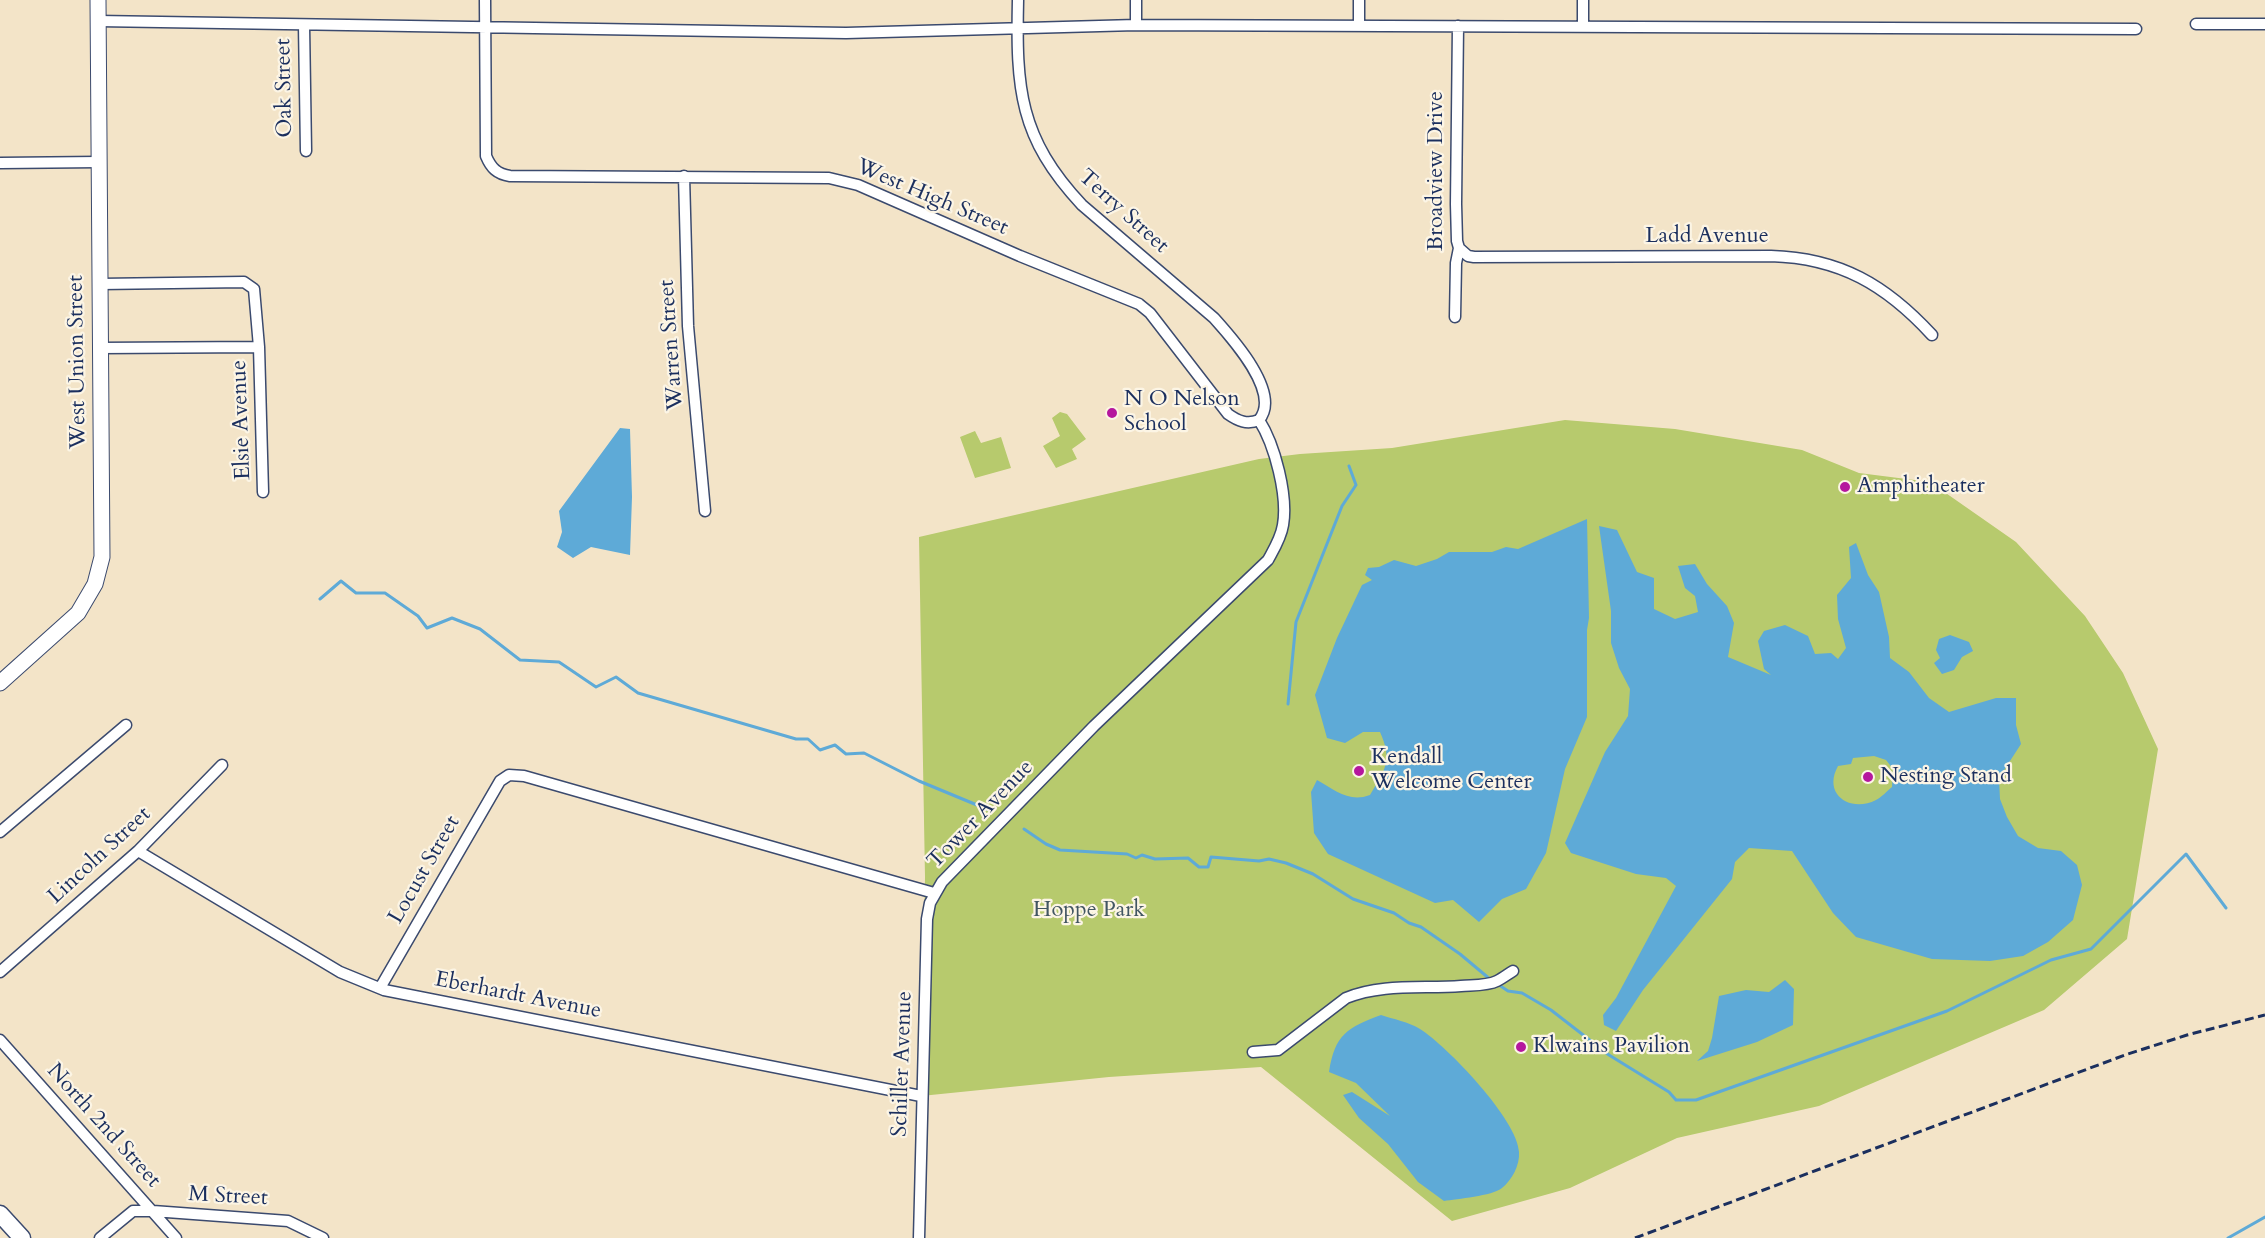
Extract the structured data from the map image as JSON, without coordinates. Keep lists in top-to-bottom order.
{
  "streets": {
    "street": [
      "Oak Street",
      "Broadview Drive",
      "West High Street",
      "Terry Street",
      "Ladd Avenue",
      "Warren Street",
      "West Union Street",
      "Elsie Avenue",
      "Tower Avenue",
      "Lincoln Street",
      "Locust Street",
      "Eberhardt Avenue",
      "Schiller Avenue",
      "North 2nd Street",
      "M Street"
    ]
  },
  "crossings": [
    ["Broadview Drive", "Ladd Avenue"],
    ["West High Street", "Terry Street"],
    ["West High Street", "Warren Street"],
    ["West High Street", "Tower Avenue"],
    ["Terry Street", "Tower Avenue"],
    ["West Union Street", "Elsie Avenue"],
    ["Tower Avenue", "Locust Street"],
    ["Tower Avenue", "Schiller Avenue"],
    ["Lincoln Street", "Eberhardt Avenue"],
    ["Locust Street", "Eberhardt Avenue"],
    ["Eberhardt Avenue", "Schiller Avenue"],
    ["North 2nd Street", "M Street"]
  ],
  "parks": ["Hoppe Park"],
  "places": [
    "N O Nelson School",
    "Amphitheater",
    "Kendall Welcome Center",
    "Nesting Stand",
    "Klwains Pavilion"
  ]
}
